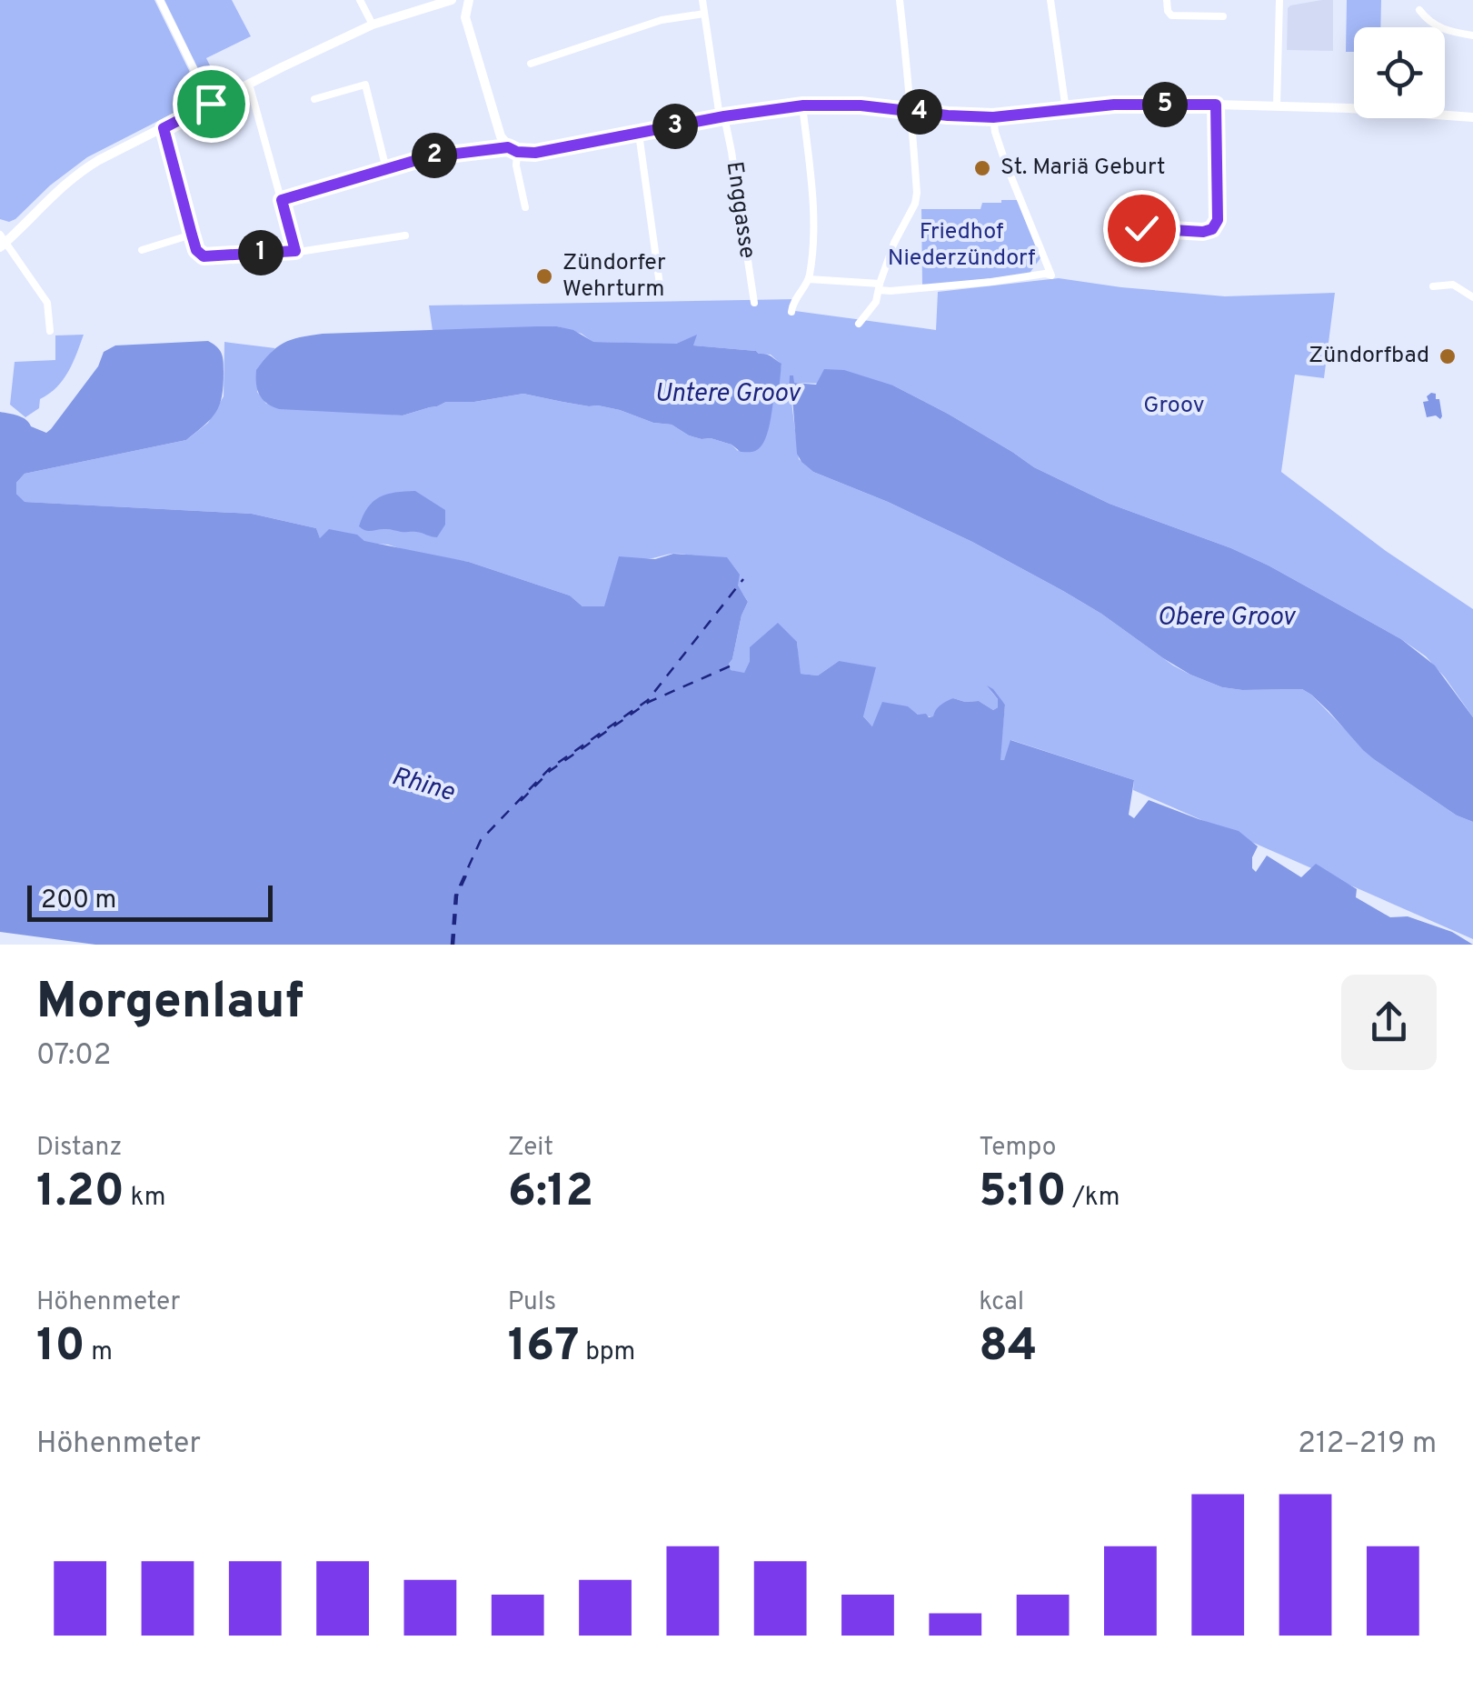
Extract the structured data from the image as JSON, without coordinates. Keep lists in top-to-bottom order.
{
  "streets": {
    "street": ["Enggasse"]
  },
  "water": ["Untere Groov", "Obere Groov", "Rhine"],
  "parks": ["Friedhof Niederzündorf", "Groov"],
  "places": ["St. Mariä Geburt", "Zündorfer Wehrturm", "Zündorfbad"],
  "scale_bar": "200 m",
  "page": {
    "pins": [
      "5",
      "4",
      "3",
      "2",
      "1"
    ],
    "scale": "200 m",
    "heading": ["Morgenlauf", "07:02"],
    "stats": [
      ["Distanz", "1.20 km"],
      ["Zeit", "6:12"],
      ["Tempo", "5:10 /km"],
      ["Höhenmeter", "10 m"],
      ["Puls", "167 bpm"],
      ["kcal", "84"]
    ],
    "chart": ["Höhenmeter", "212–219 m"]
  }
}
